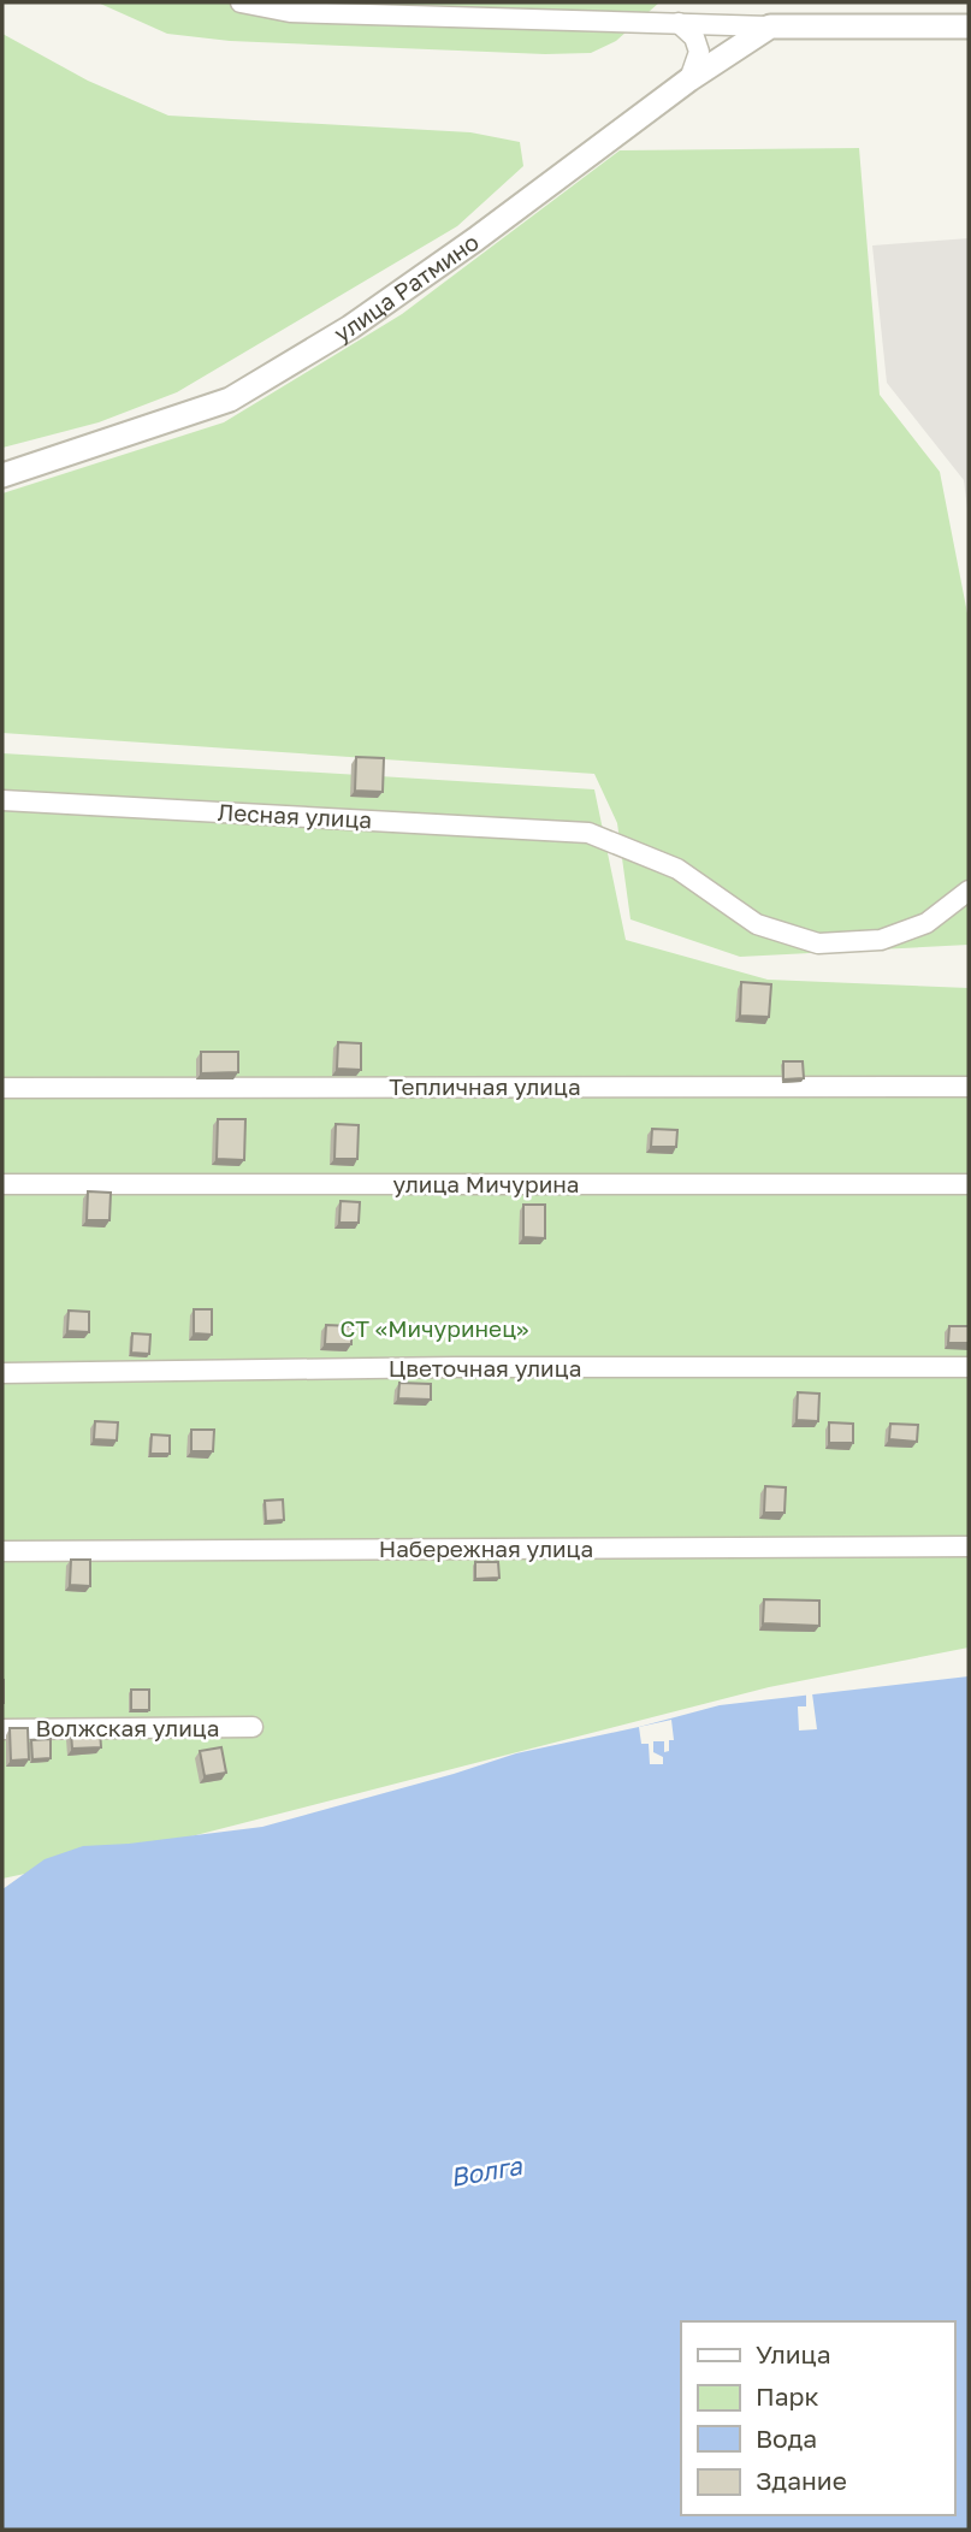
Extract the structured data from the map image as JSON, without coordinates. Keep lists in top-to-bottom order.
{
  "streets": {
    "street": [
      "улица Ратмино",
      "Лесная улица",
      "Тепличная улица",
      "улица Мичурина",
      "Цветочная улица",
      "Набережная улица",
      "Волжская улица"
    ]
  },
  "water": ["Волга"],
  "parks": ["СТ «Мичуринец»"],
  "legend": [
    "Улица",
    "Парк",
    "Вода",
    "Здание"
  ]
}
